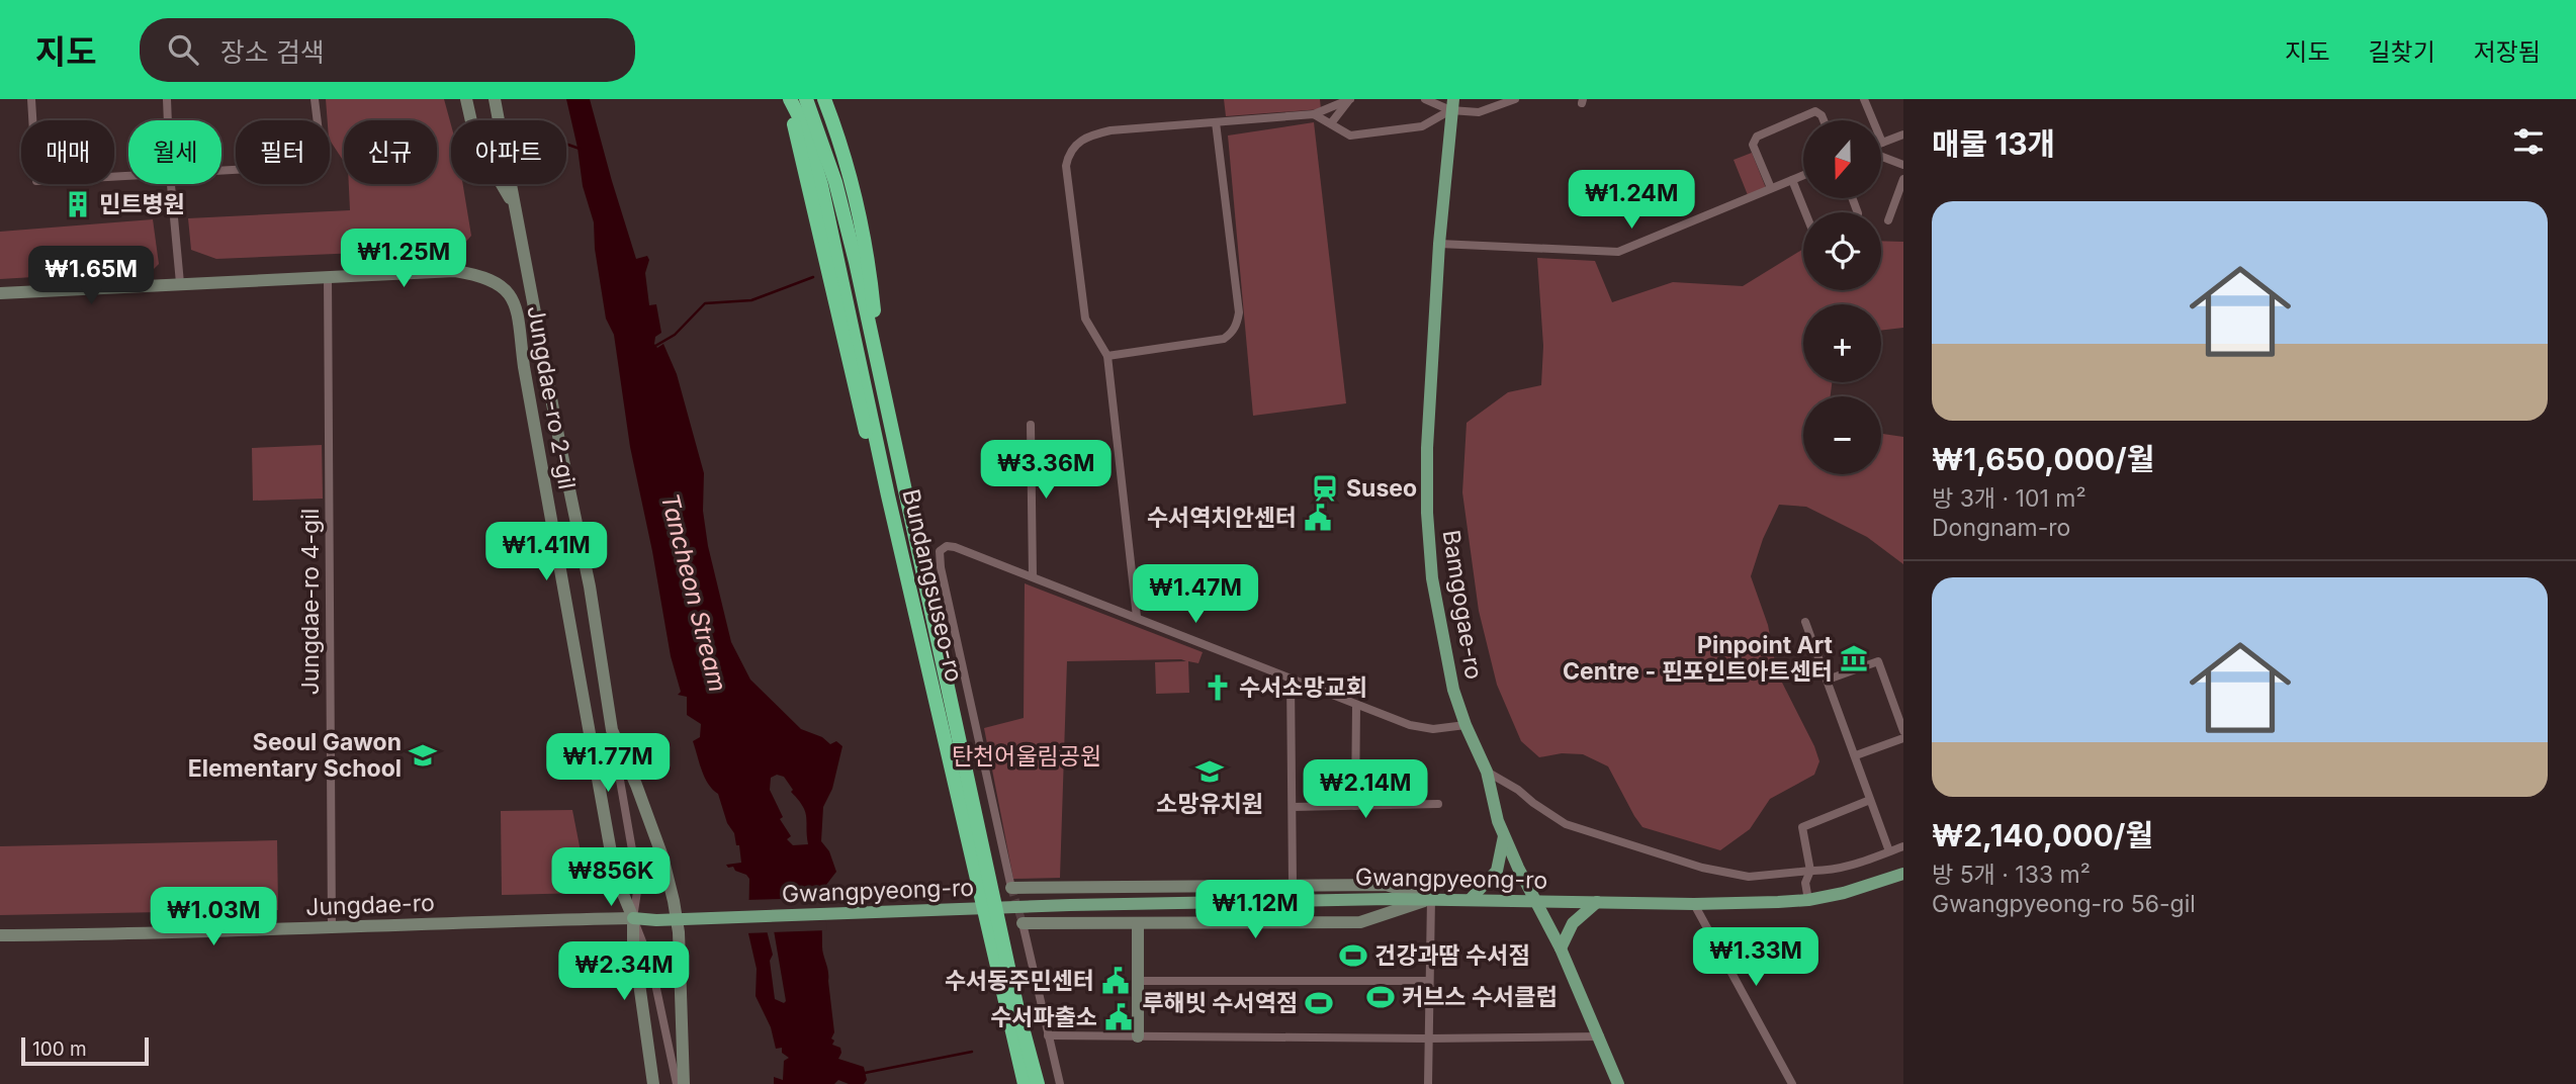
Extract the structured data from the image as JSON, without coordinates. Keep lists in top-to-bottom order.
{
  "streets": {
    "highway": ["Bundangsuseo-ro"],
    "main road": [
      "Jungdae-ro 2-gil",
      "Bamgogae-ro",
      "Gwangpyeong-ro",
      "Jungdae-ro"
    ],
    "street": ["Jungdae-ro 4-gil"]
  },
  "crossings": [
    ["Jungdae-ro 2-gil", "Jungdae-ro 4-gil"],
    ["Jungdae-ro 2-gil", "Jungdae-ro"],
    ["Jungdae-ro 4-gil", "Jungdae-ro"],
    ["Bamgogae-ro", "Gwangpyeong-ro"],
    ["Gwangpyeong-ro", "Jungdae-ro"]
  ],
  "water": ["Tancheon Stream"],
  "parks": ["탄천어울림공원"],
  "places": {
    "building": ["민트병원"],
    "station": ["Suseo"],
    "public building": ["수서역치안센터", "수서동주민센터", "수서파출소"],
    "museum": ["Pinpoint Art Centre - 핀포인트아트센터"],
    "church": ["수서소망교회"],
    "school or university": ["Seoul Gawon Elementary School", "소망유치원"],
    "sports": ["건강과땀 수서점", "커브스 수서클럽", "루해빗 수서역점"]
  },
  "scale_bar": "100 m",
  "north": "bottom",
  "page": {
    "header": "지도",
    "search": "장소 검색",
    "nav": ["지도", "길찾기", "저장됨"],
    "heading": "매물 13개",
    "map_buttons": ["+", "−"],
    "chip": [
      "매매",
      "월세",
      "필터",
      "신규",
      "아파트"
    ],
    "price": [
      "₩1.24M",
      "₩1.25M",
      "₩1.65M",
      "₩3.36M",
      "₩1.41M",
      "₩1.47M",
      "₩1.77M",
      "₩2.14M",
      "₩856K",
      "₩1.12M",
      "₩1.03M",
      "₩1.33M",
      "₩2.34M"
    ],
    "list": [
      {
        "name": "₩1,650,000/월",
        "note": "방 3개 · 101 m² · Dongnam-ro"
      },
      {
        "name": "₩2,140,000/월",
        "note": "방 5개 · 133 m² · Gwangpyeong-ro 56-gil"
      }
    ],
    "scale": "100 m"
  }
}
